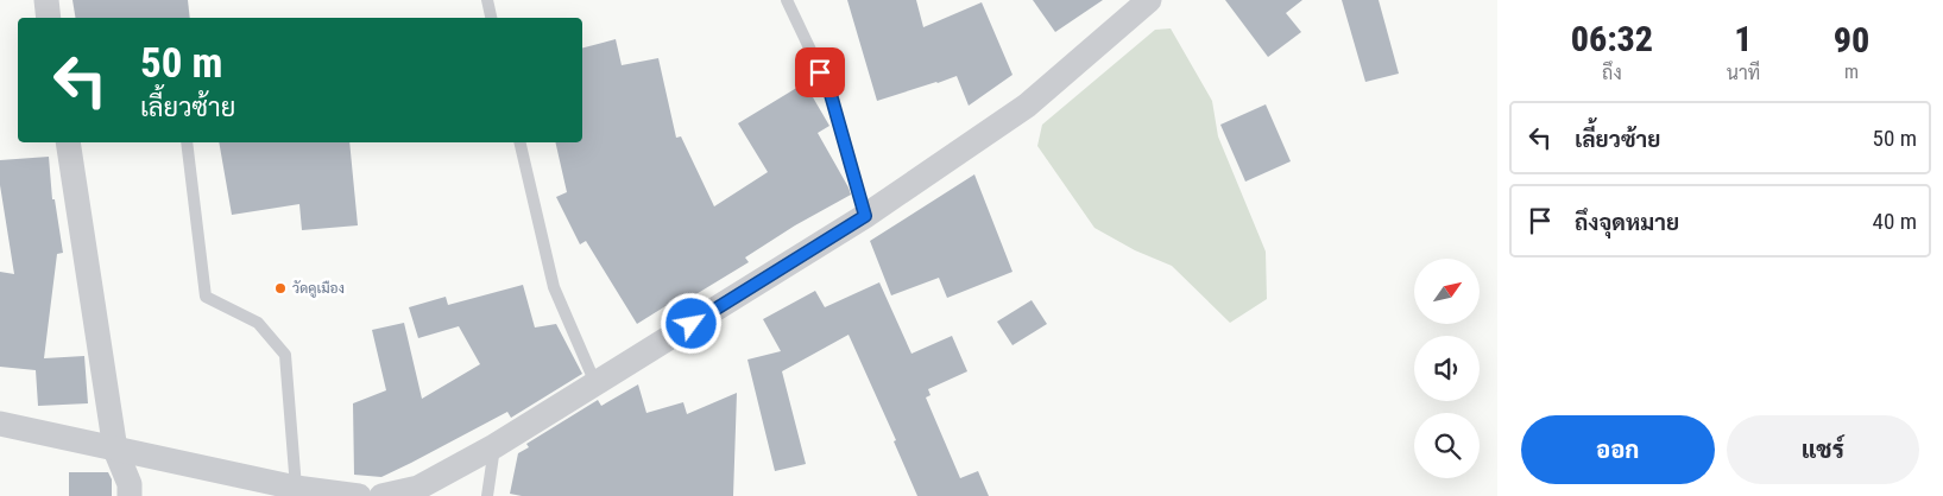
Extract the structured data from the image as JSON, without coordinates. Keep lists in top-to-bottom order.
{
  "places": ["วัดคูเมือง"],
  "north": "top right",
  "page": {
    "eta": [
      "06:32",
      "ถึง",
      "1",
      "นาที",
      "90",
      "m"
    ],
    "turn": ["50 m", "เลี้ยวซ้าย"],
    "list": [
      {
        "name": "เลี้ยวซ้าย",
        "value": "50 m"
      },
      {
        "name": "ถึงจุดหมาย",
        "value": "40 m"
      }
    ],
    "buttons": ["ออก", "แชร์"]
  }
}
